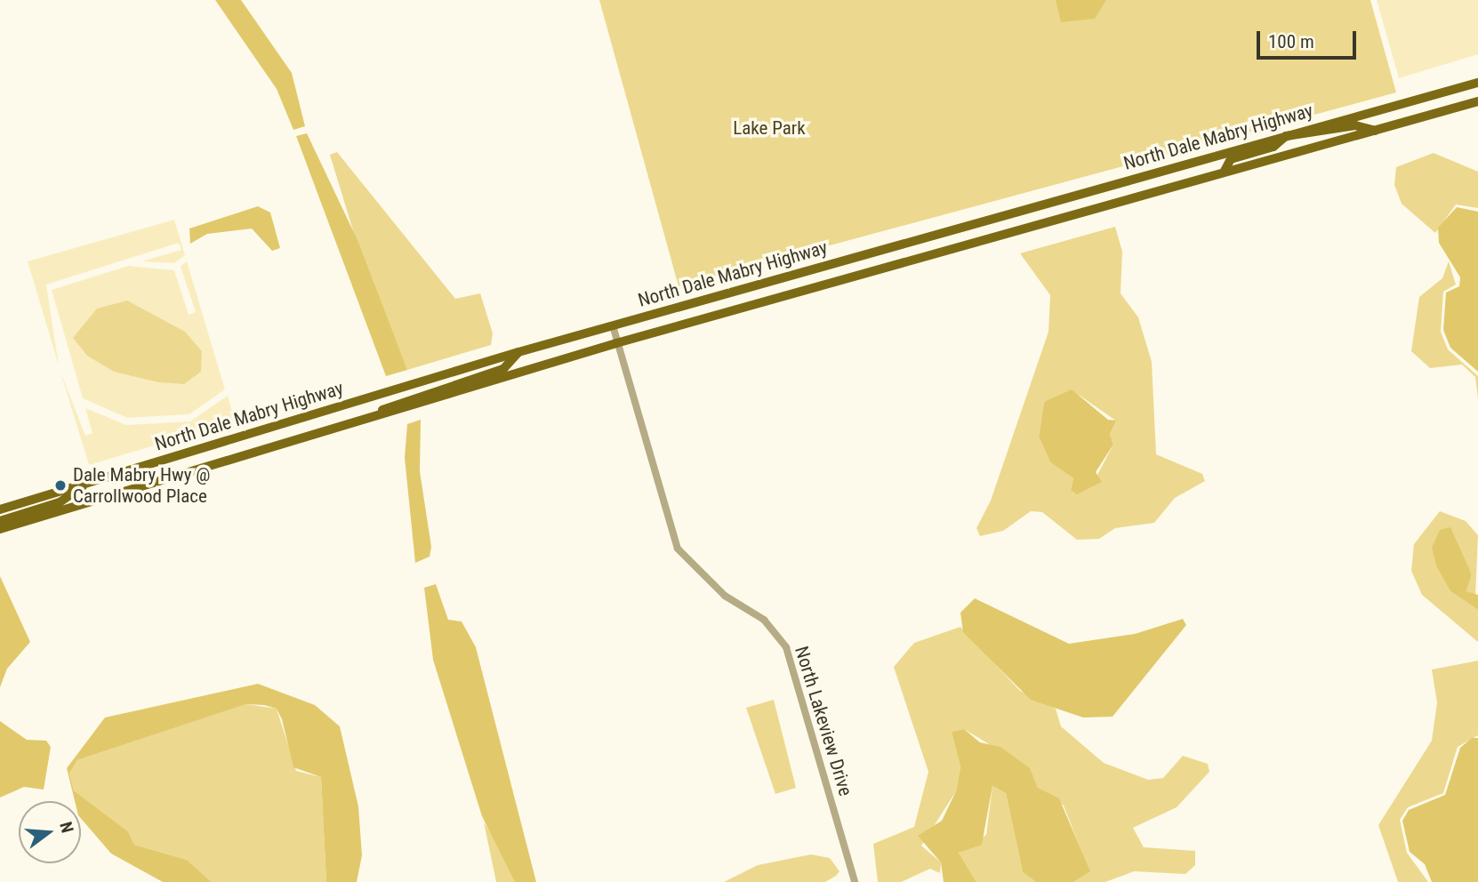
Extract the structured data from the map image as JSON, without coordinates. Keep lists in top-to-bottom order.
{
  "streets": {
    "main road": ["North Dale Mabry Highway"],
    "street": ["North Lakeview Drive"]
  },
  "crossings": [
    ["North Dale Mabry Highway", "North Lakeview Drive"]
  ],
  "parks": ["Lake Park"],
  "places": ["Dale Mabry Hwy @ Carrollwood Place"],
  "scale_bar": "100 m",
  "north": "right"
}
